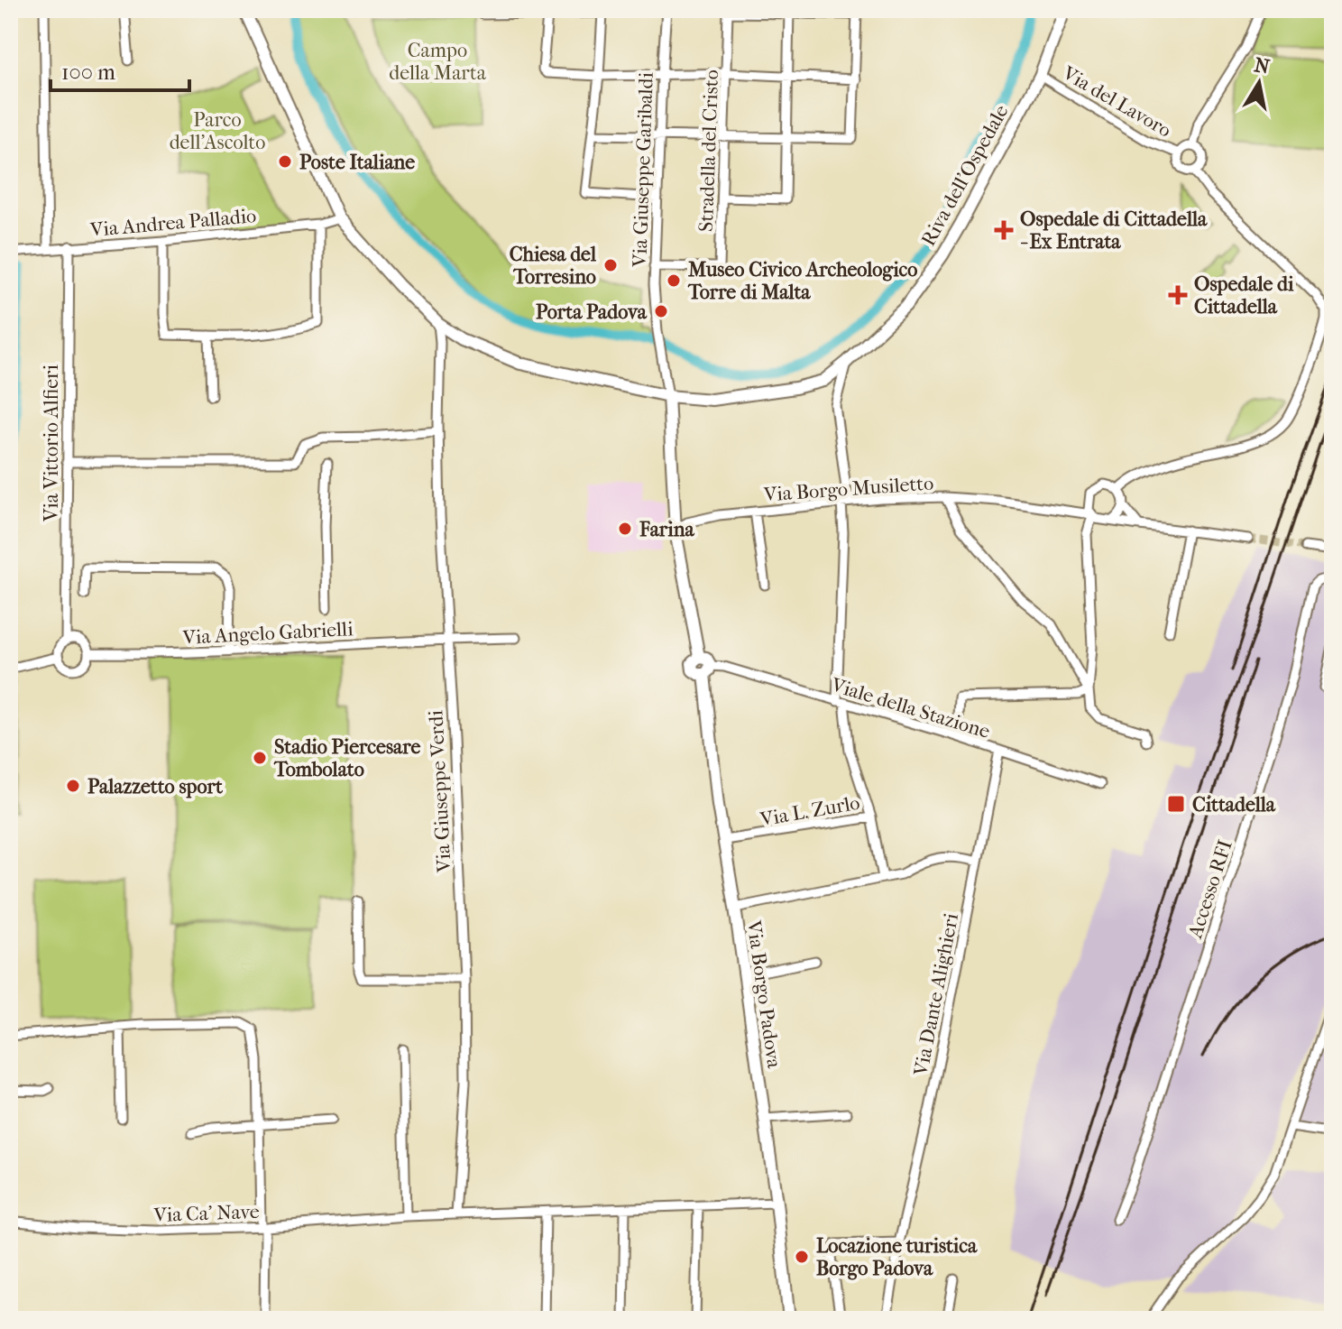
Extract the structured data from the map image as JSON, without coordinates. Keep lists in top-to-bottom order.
{
  "streets": {
    "street": [
      "Via del Lavoro",
      "Stradella del Cristo",
      "Via Giuseppe Garibaldi",
      "Riva dell'Ospedale",
      "Via Andrea Palladio",
      "Via Vittorio Alfieri",
      "Via Borgo Musiletto",
      "Via Angelo Gabrielli",
      "Viale della Stazione",
      "Via Giuseppe Verdi",
      "Via L. Zurlo",
      "Accesso RFI",
      "Via Borgo Padova",
      "Via Dante Alighieri",
      "Via Ca' Nave"
    ]
  },
  "crossings": [
    ["Via del Lavoro", "Riva dell'Ospedale"],
    ["Stradella del Cristo", "Via Giuseppe Garibaldi"],
    ["Via Giuseppe Garibaldi", "Riva dell'Ospedale"],
    ["Via Giuseppe Garibaldi", "Via Borgo Padova"],
    ["Riva dell'Ospedale", "Via Andrea Palladio"],
    ["Riva dell'Ospedale", "Via Giuseppe Verdi"],
    ["Riva dell'Ospedale", "Via L. Zurlo"],
    ["Riva dell'Ospedale", "Via Borgo Padova"],
    ["Via Andrea Palladio", "Via Vittorio Alfieri"],
    ["Via Vittorio Alfieri", "Via Angelo Gabrielli"],
    ["Via Borgo Musiletto", "Via L. Zurlo"],
    ["Via Borgo Musiletto", "Via Borgo Padova"],
    ["Via Angelo Gabrielli", "Via Giuseppe Verdi"],
    ["Viale della Stazione", "Via L. Zurlo"],
    ["Viale della Stazione", "Via Borgo Padova"],
    ["Viale della Stazione", "Via Dante Alighieri"],
    ["Via Giuseppe Verdi", "Via Ca' Nave"],
    ["Via L. Zurlo", "Via Borgo Padova"],
    ["Via Borgo Padova", "Via Ca' Nave"]
  ],
  "parks": ["Campo della Marta", "Parco dell'Ascolto"],
  "places": {
    "other": [
      "Poste Italiane",
      "Chiesa del Torresino",
      "Museo Civico Archeologico Torre di Malta",
      "Porta Padova",
      "Farina",
      "Stadio Piercesare Tombolato",
      "Palazzetto sport",
      "Locazione turistica Borgo Padova"
    ],
    "health": ["Ospedale di Cittadella - Ex Entrata", "Ospedale di Cittadella"],
    "transit": ["Cittadella"]
  },
  "scale_bar": "100 m",
  "north": "top"
}
